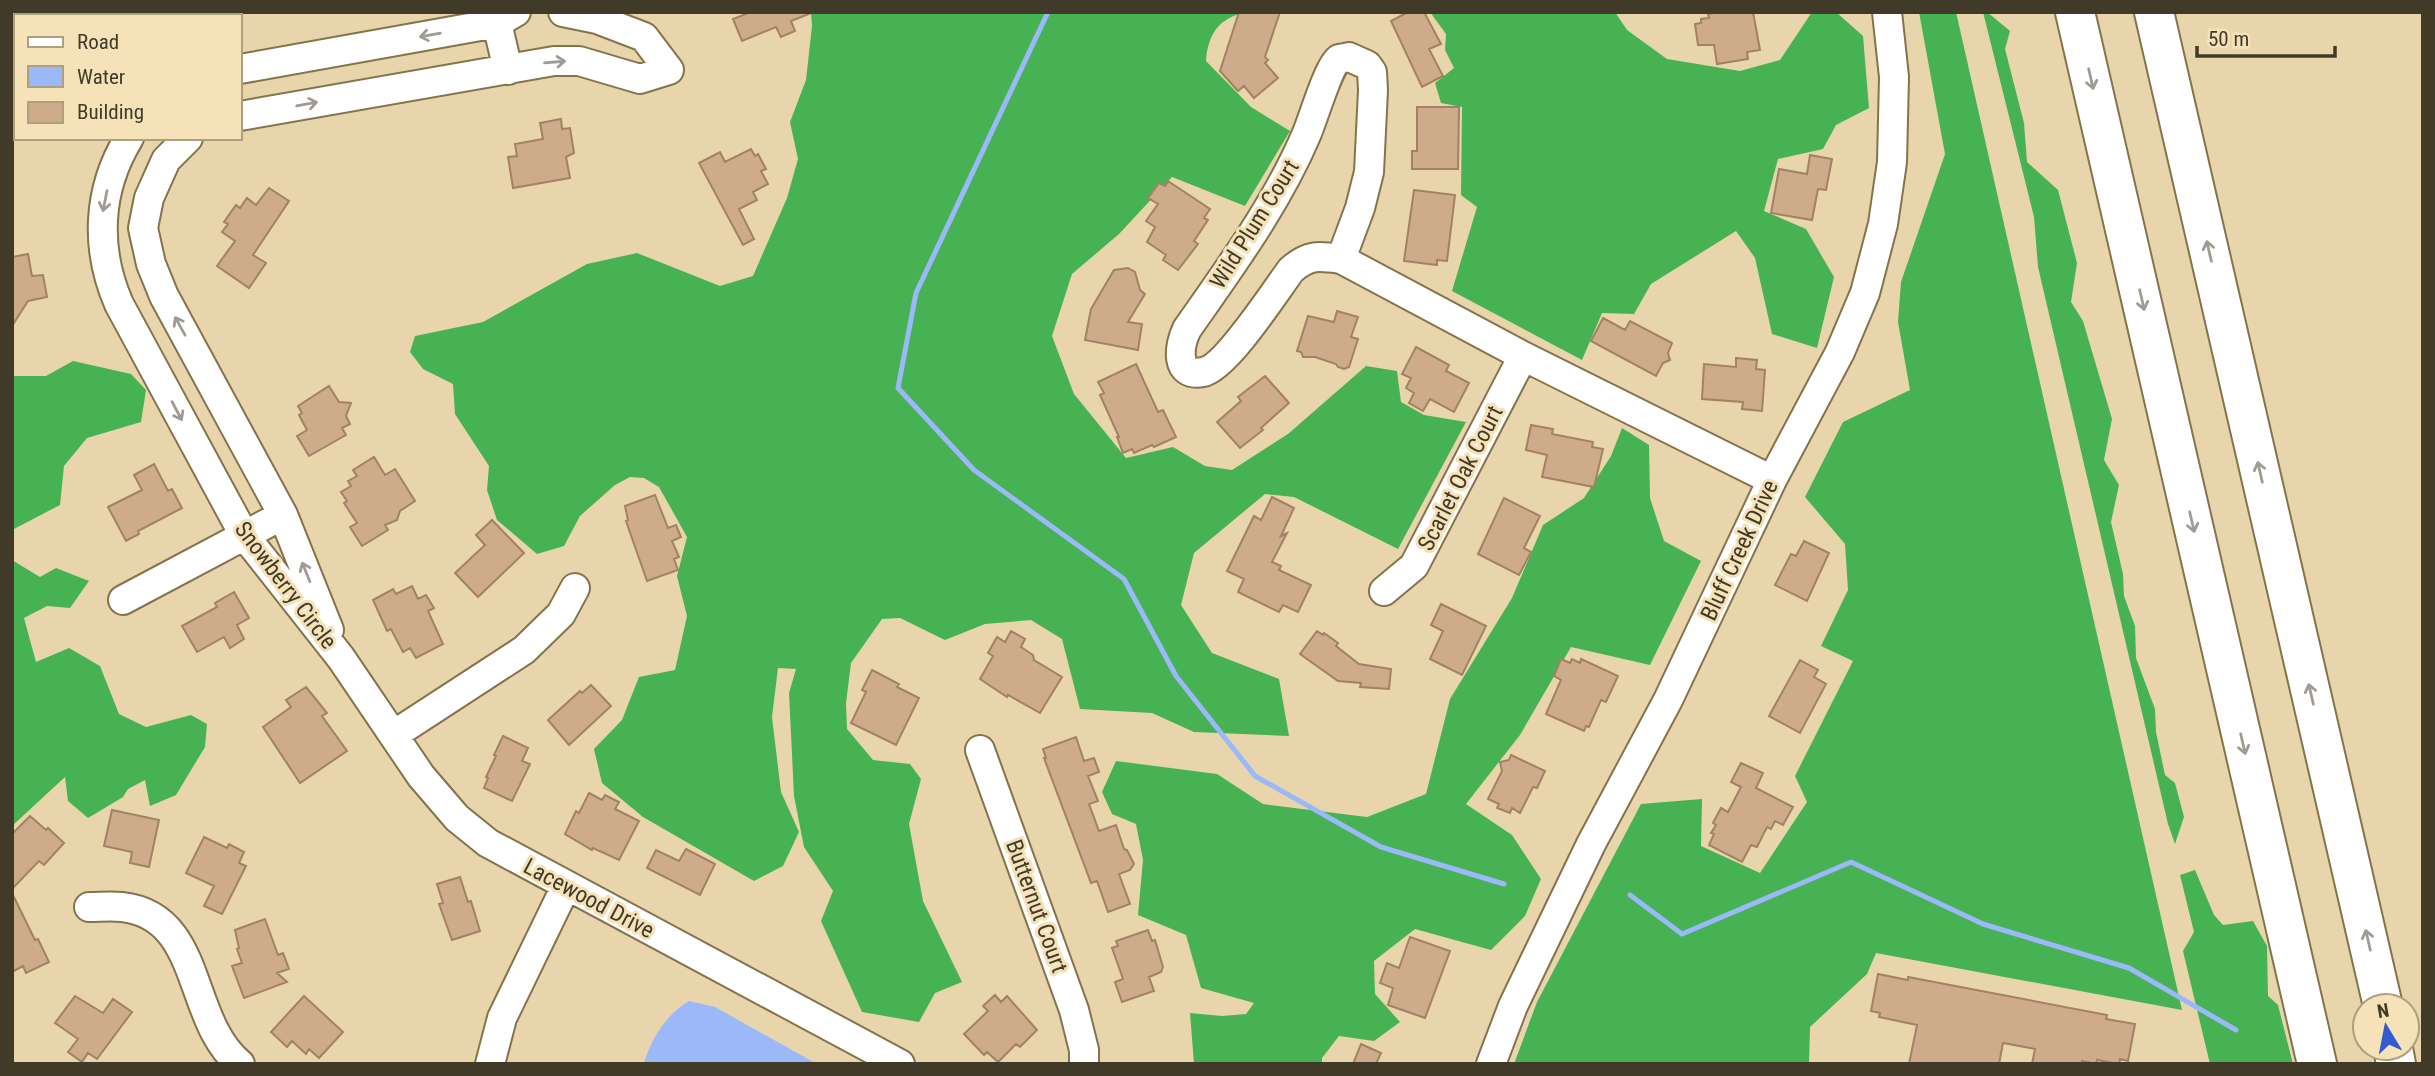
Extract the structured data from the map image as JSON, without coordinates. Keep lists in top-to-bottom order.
{
  "streets": {
    "street": [
      "Wild Plum Court",
      "Scarlet Oak Court",
      "Bluff Creek Drive",
      "Snowberry Circle",
      "Lacewood Drive",
      "Butternut Court"
    ]
  },
  "crossings": [
    ["Wild Plum Court", "Scarlet Oak Court"],
    ["Wild Plum Court", "Bluff Creek Drive"],
    ["Snowberry Circle", "Lacewood Drive"]
  ],
  "legend": ["Road", "Water", "Building"],
  "scale_bar": "50 m",
  "north": "top"
}
